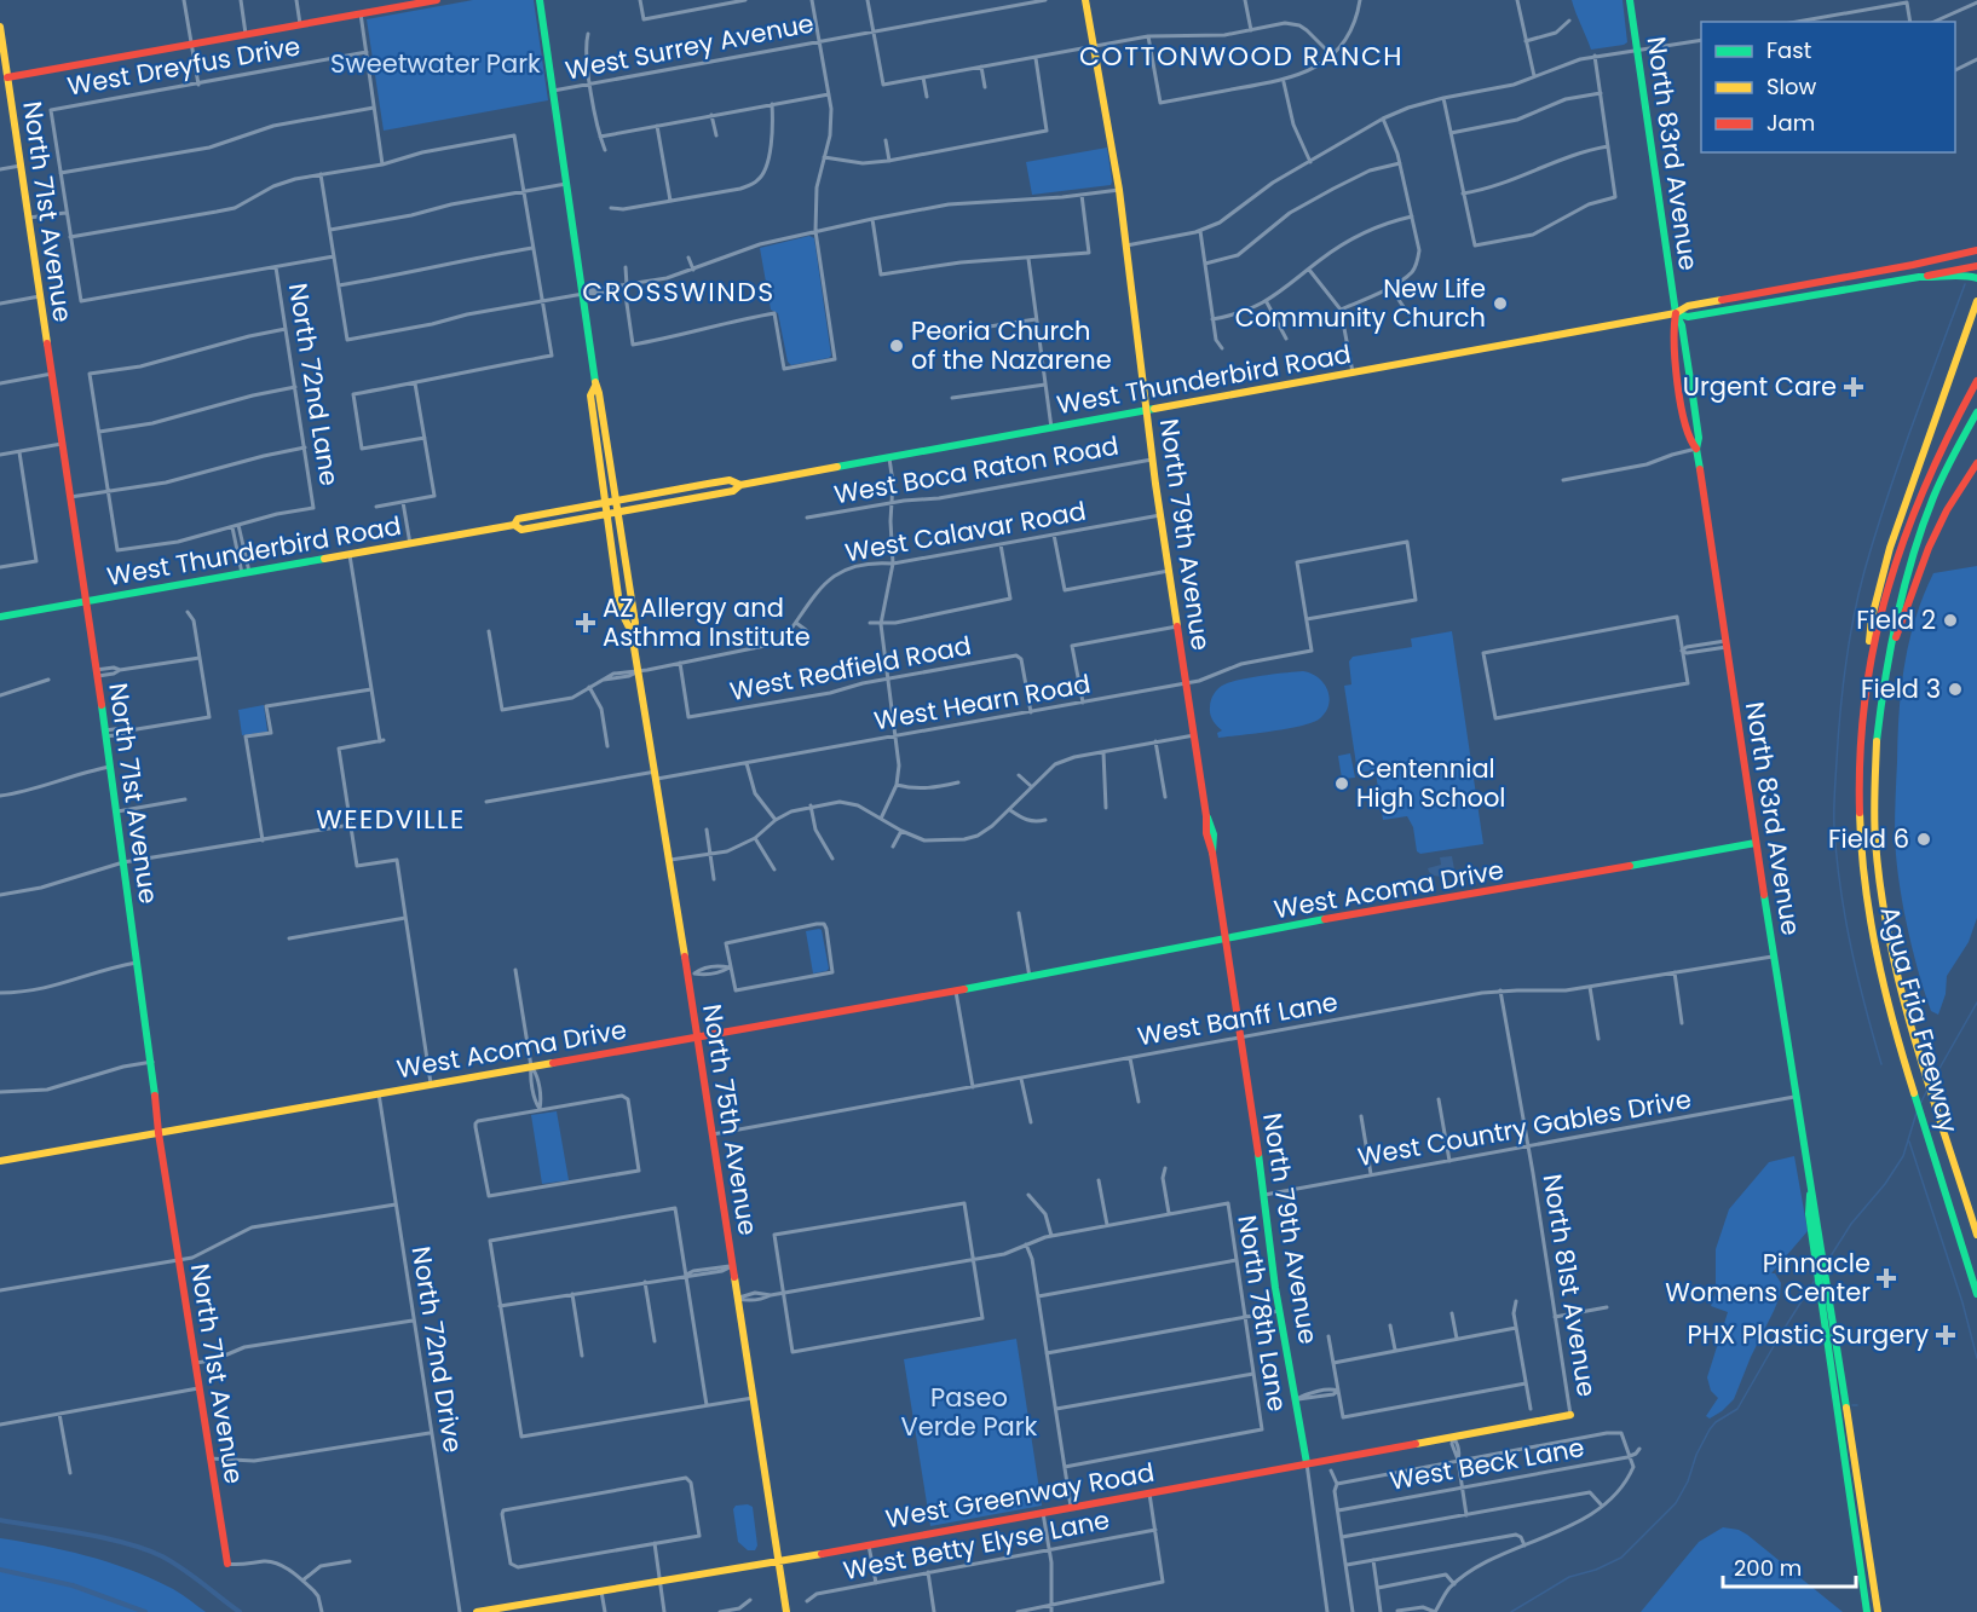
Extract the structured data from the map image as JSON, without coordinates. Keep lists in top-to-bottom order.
{
  "streets": {
    "main road": [
      "North 83rd Avenue",
      "North 71st Avenue",
      "West Thunderbird Road",
      "North 79th Avenue",
      "West Acoma Drive",
      "Agua Fria Freeway",
      "North 75th Avenue",
      "West Greenway Road"
    ],
    "street": [
      "West Surrey Avenue",
      "West Dreyfus Drive",
      "North 72nd Lane",
      "West Boca Raton Road",
      "West Calavar Road",
      "West Redfield Road",
      "West Hearn Road",
      "West Banff Lane",
      "West Country Gables Drive",
      "North 81st Avenue",
      "North 78th Lane",
      "North 72nd Drive",
      "West Beck Lane",
      "West Betty Elyse Lane"
    ]
  },
  "crossings": [
    ["West Surrey Avenue", "North 75th Avenue"],
    ["North 83rd Avenue", "West Thunderbird Road"],
    ["North 83rd Avenue", "West Acoma Drive"],
    ["North 83rd Avenue", "West Banff Lane"],
    ["North 83rd Avenue", "West Country Gables Drive"],
    ["North 71st Avenue", "West Thunderbird Road"],
    ["North 71st Avenue", "West Acoma Drive"],
    ["West Thunderbird Road", "North 79th Avenue"],
    ["West Thunderbird Road", "North 75th Avenue"],
    ["West Boca Raton Road", "North 79th Avenue"],
    ["West Calavar Road", "North 79th Avenue"],
    ["West Calavar Road", "West Redfield Road"],
    ["West Calavar Road", "North 75th Avenue"],
    ["North 79th Avenue", "West Hearn Road"],
    ["North 79th Avenue", "West Acoma Drive"],
    ["North 79th Avenue", "West Banff Lane"],
    ["North 79th Avenue", "West Country Gables Drive"],
    ["North 79th Avenue", "West Greenway Road"],
    ["West Redfield Road", "West Hearn Road"],
    ["West Hearn Road", "North 75th Avenue"],
    ["West Acoma Drive", "North 75th Avenue"],
    ["West Acoma Drive", "North 72nd Drive"],
    ["West Banff Lane", "North 75th Avenue"],
    ["West Banff Lane", "North 81st Avenue"],
    ["North 75th Avenue", "West Greenway Road"],
    ["West Country Gables Drive", "North 81st Avenue"],
    ["North 81st Avenue", "West Greenway Road"]
  ],
  "districts": ["COTTONWOOD RANCH", "CROSSWINDS", "WEEDVILLE"],
  "parks": ["Sweetwater Park", "Paseo Verde Park"],
  "places": {
    "other": [
      "New Life Community Church",
      "Peoria Church of the Nazarene",
      "Field 2",
      "Field 3",
      "Centennial High School",
      "Field 6"
    ],
    "health": [
      "Urgent Care",
      "AZ Allergy and Asthma Institute",
      "Pinnacle Womens Center",
      "PHX Plastic Surgery"
    ]
  },
  "legend": ["Fast", "Slow", "Jam"],
  "scale_bar": "200 m"
}
